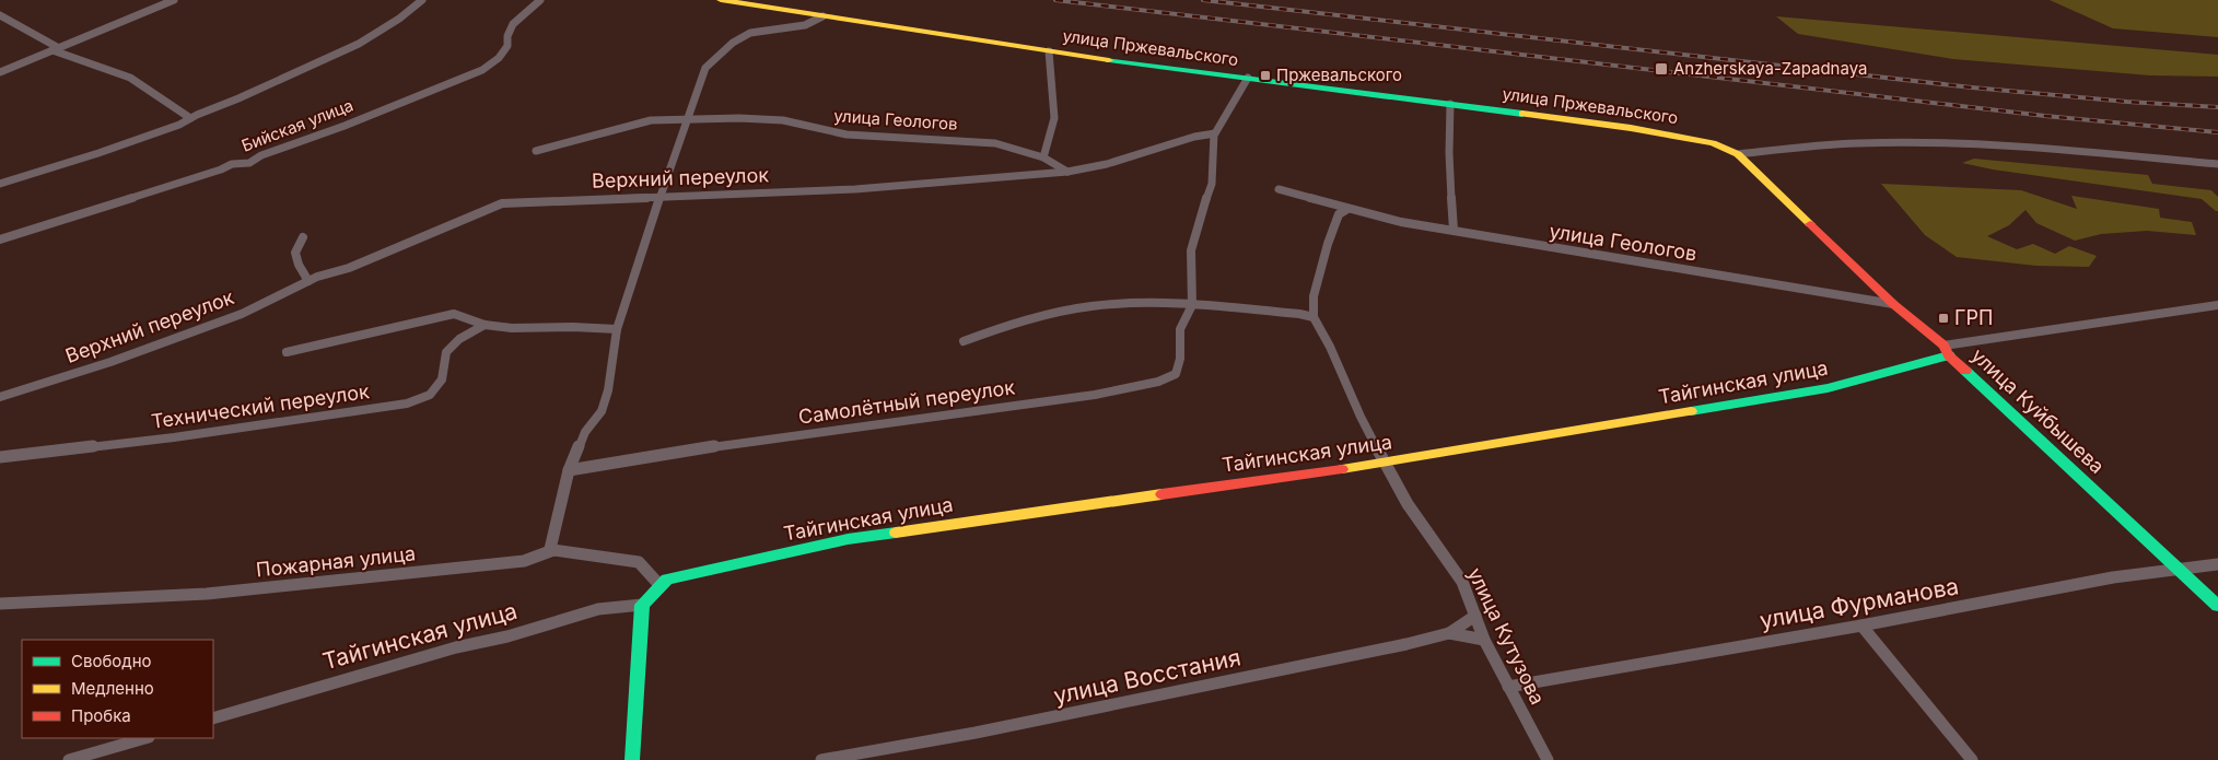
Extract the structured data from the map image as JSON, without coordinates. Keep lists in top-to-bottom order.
{
  "streets": {
    "street": [
      "улица Пржевальского",
      "улица Геологов",
      "Бийская улица",
      "Верхний переулок",
      "Тайгинская улица",
      "Самолётный переулок",
      "Технический переулок",
      "улица Куйбышева",
      "Пожарная улица",
      "улица Фурманова",
      "улица Кутузова",
      "улица Восстания"
    ]
  },
  "crossings": [
    ["улица Пржевальского", "Самолётный переулок"],
    ["улица Пржевальского", "улица Куйбышева"],
    ["улица Геологов", "Верхний переулок"],
    ["улица Геологов", "улица Куйбышева"],
    ["Тайгинская улица", "улица Куйбышева"],
    ["Тайгинская улица", "Пожарная улица"],
    ["Тайгинская улица", "улица Кутузова"],
    ["улица Куйбышева", "улица Фурманова"],
    ["улица Фурманова", "улица Кутузова"],
    ["улица Кутузова", "улица Восстания"]
  ],
  "places": {
    "transit": ["Anzherskaya-Zapadnaya", "Пржевальского", "ГРП"]
  },
  "legend": ["Свободно", "Медленно", "Пробка"]
}
